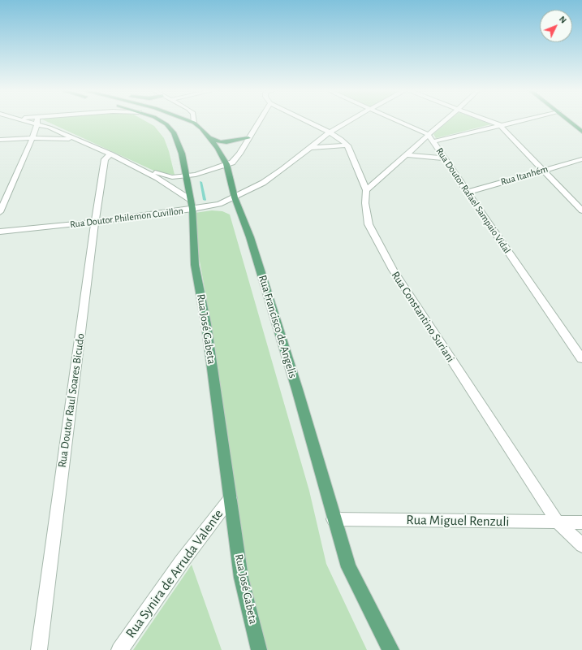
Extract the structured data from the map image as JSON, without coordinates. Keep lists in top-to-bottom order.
{
  "streets": {
    "main road": ["Rua Francisco de Angelis", "Rua José Gabeta"],
    "street": [
      "Rua Itanhém",
      "Rua Doutor Rafael Sampaio Vidal",
      "Rua Doutor Philemon Cuvillon",
      "Rua Constantino Suriani",
      "Rua Doutor Raul Soares Bicudo",
      "Rua Miguel Renzuli",
      "Rua Synira de Arruda Valente"
    ]
  },
  "crossings": [
    ["Rua Itanhém", "Rua Doutor Rafael Sampaio Vidal"],
    ["Rua Doutor Philemon Cuvillon", "Rua Constantino Suriani"],
    ["Rua Doutor Philemon Cuvillon", "Rua Francisco de Angelis"],
    ["Rua Doutor Philemon Cuvillon", "Rua José Gabeta"],
    ["Rua Doutor Philemon Cuvillon", "Rua Doutor Raul Soares Bicudo"],
    ["Rua Constantino Suriani", "Rua Miguel Renzuli"],
    ["Rua Francisco de Angelis", "Rua Miguel Renzuli"],
    ["Rua José Gabeta", "Rua Synira de Arruda Valente"]
  ],
  "north": "top right"
}
